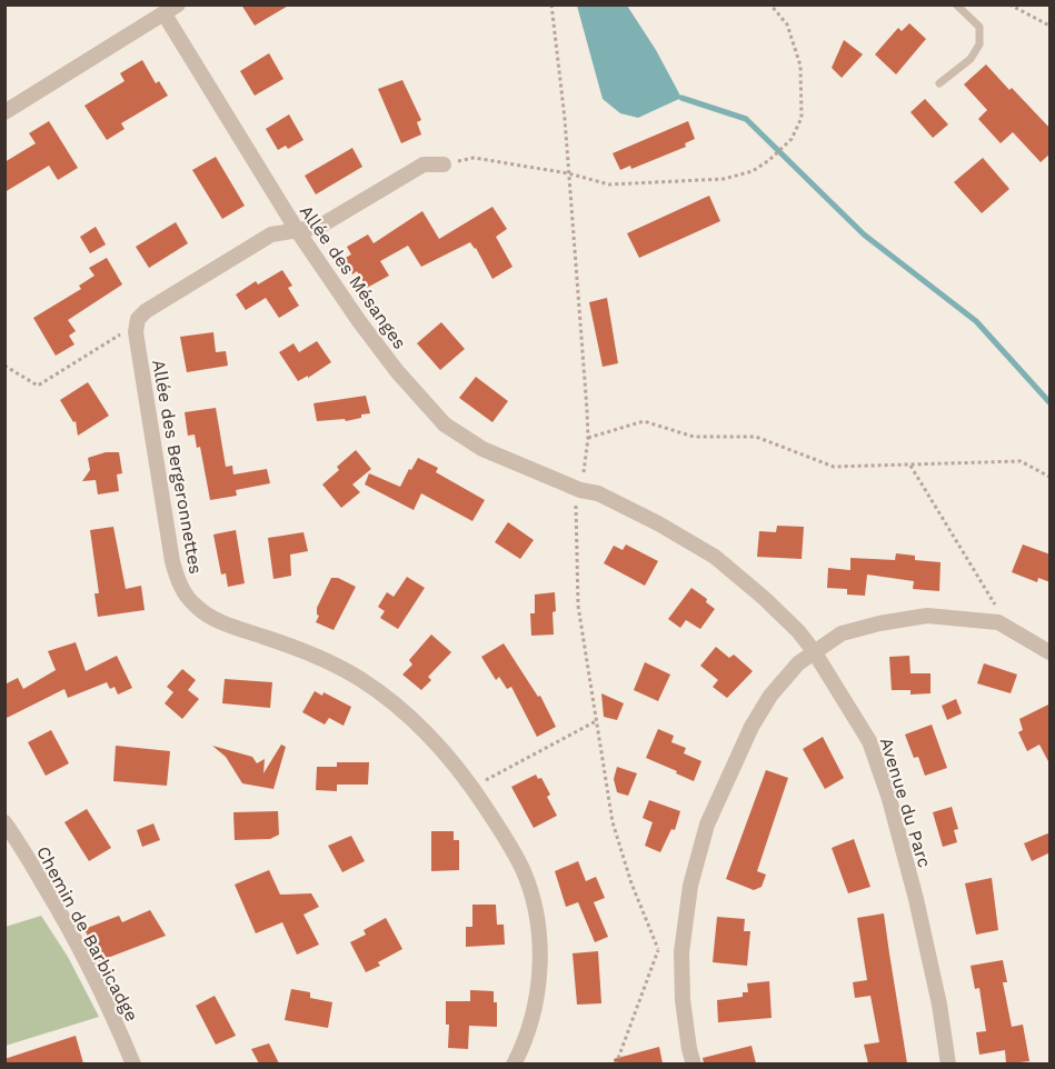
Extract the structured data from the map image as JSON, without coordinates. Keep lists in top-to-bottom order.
{
  "streets": {
    "street": [
      "Allée des Mésanges",
      "Allée des Bergeronnettes",
      "Avenue du Parc",
      "Chemin de Barbicadge"
    ]
  },
  "crossings": [
    ["Allée des Mésanges", "Avenue du Parc"]
  ]
}
